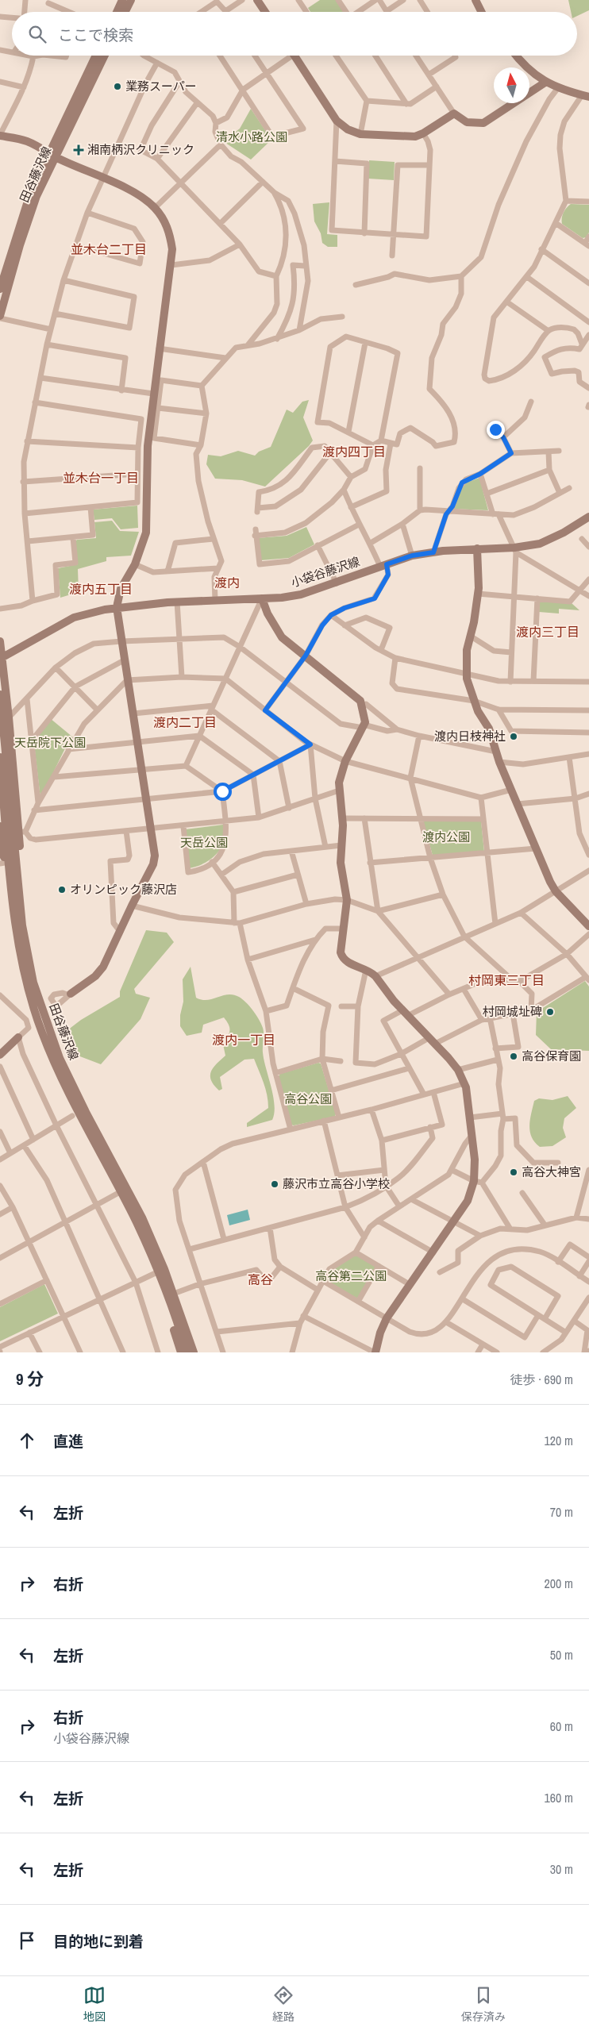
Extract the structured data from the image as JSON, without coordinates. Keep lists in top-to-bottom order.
{
  "streets": {
    "main road": ["田谷藤沢線", "小袋谷藤沢線"]
  },
  "districts": [
    "並木台二丁目",
    "渡内四丁目",
    "並木台一丁目",
    "渡内",
    "渡内五丁目",
    "渡内三丁目",
    "渡内二丁目",
    "村岡東三丁目",
    "渡内一丁目",
    "高谷"
  ],
  "parks": [
    "清水小路公園",
    "天岳院下公園",
    "渡内公園",
    "天岳公園",
    "高谷公園",
    "高谷第二公園"
  ],
  "places": {
    "other": [
      "業務スーパー",
      "渡内日枝神社",
      "オリンピック藤沢店",
      "村岡城址碑",
      "高谷保育園",
      "高谷大神宮",
      "藤沢市立高谷小学校"
    ],
    "health": ["湘南柄沢クリニック"]
  },
  "north": "top",
  "page": {
    "search": "ここで検索",
    "heading": ["9 分", "徒歩 · 690 m"],
    "list": [
      ["直進", "120 m"],
      ["左折", "70 m"],
      ["右折", "200 m"],
      ["左折", "50 m"],
      ["右折", "小袋谷藤沢線", "60 m"],
      ["左折", "160 m"],
      ["左折", "30 m"],
      "目的地に到着"
    ],
    "nav": ["地図", "経路", "保存済み"]
  }
}
